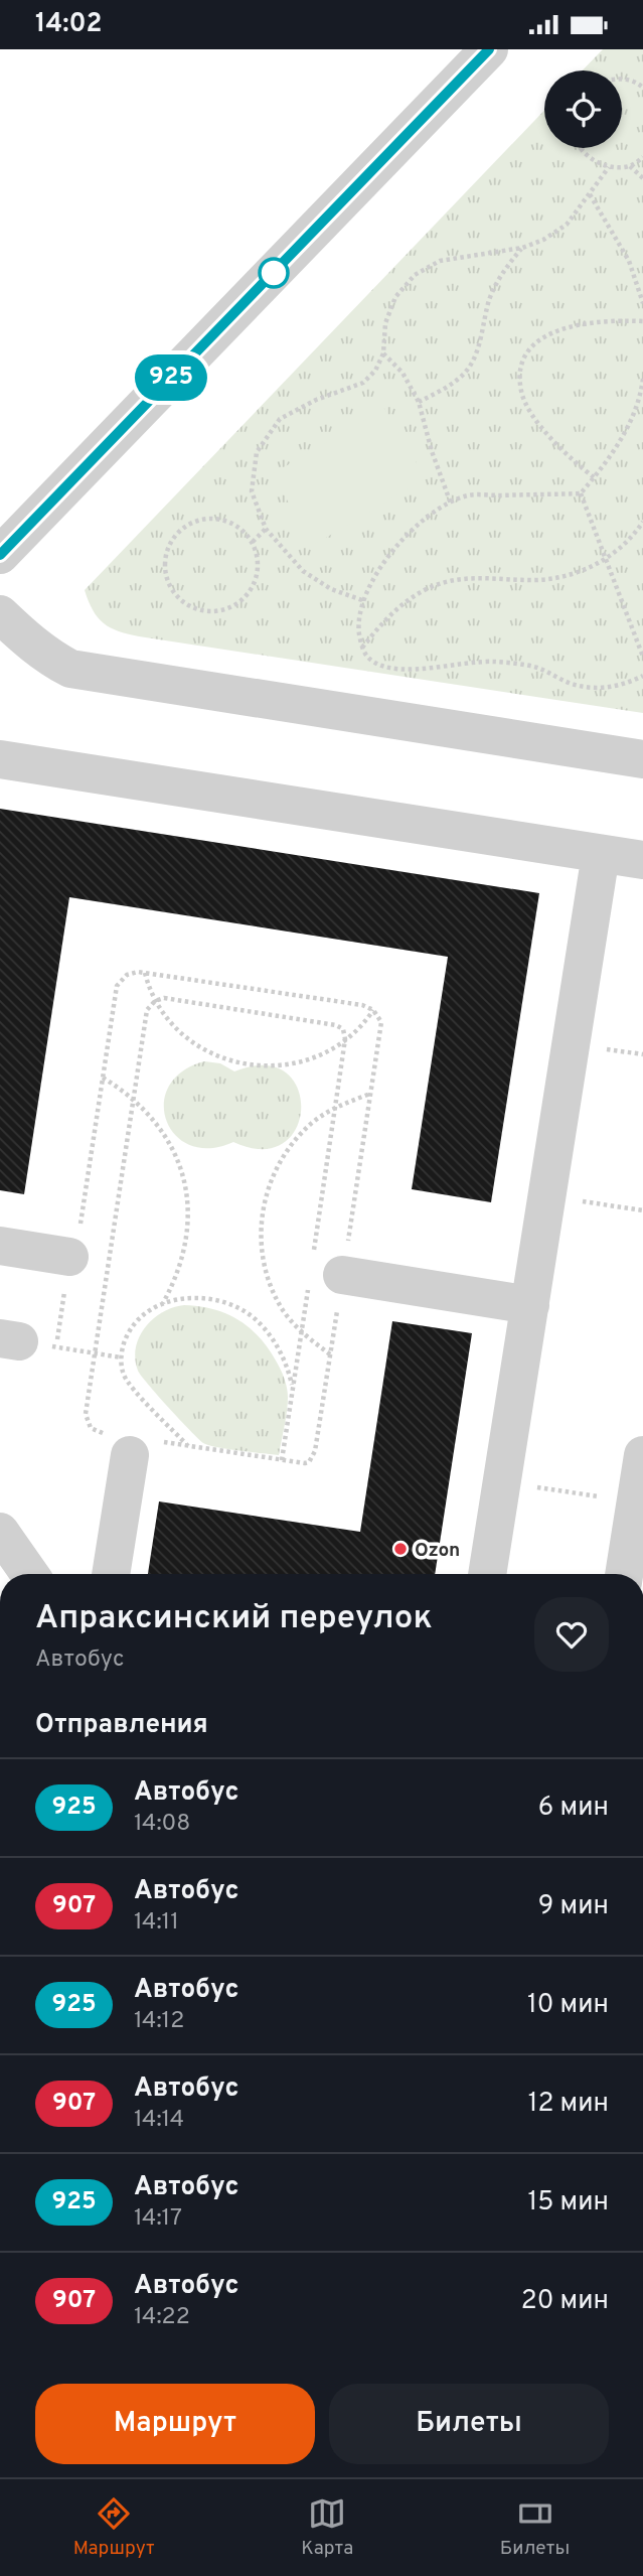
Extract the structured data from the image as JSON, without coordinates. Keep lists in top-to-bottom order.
{
  "places": ["Ozon"],
  "lines": ["bus line 925"],
  "page": {
    "status": "14:02",
    "on_map": "925",
    "heading": [
      ["Апраксинский переулок", "Автобус"],
      "Отправления"
    ],
    "list": [
      {
        "mark": "925",
        "name": "Автобус",
        "note": "14:08",
        "value": "6 мин"
      },
      {
        "mark": "907",
        "name": "Автобус",
        "note": "14:11",
        "value": "9 мин"
      },
      {
        "mark": "925",
        "name": "Автобус",
        "note": "14:12",
        "value": "10 мин"
      },
      {
        "mark": "907",
        "name": "Автобус",
        "note": "14:14",
        "value": "12 мин"
      },
      {
        "mark": "925",
        "name": "Автобус",
        "note": "14:17",
        "value": "15 мин"
      },
      {
        "mark": "907",
        "name": "Автобус",
        "note": "14:22",
        "value": "20 мин"
      }
    ],
    "buttons": ["Маршрут", "Билеты"],
    "tabs": ["Маршрут", "Карта", "Билеты"]
  }
}
